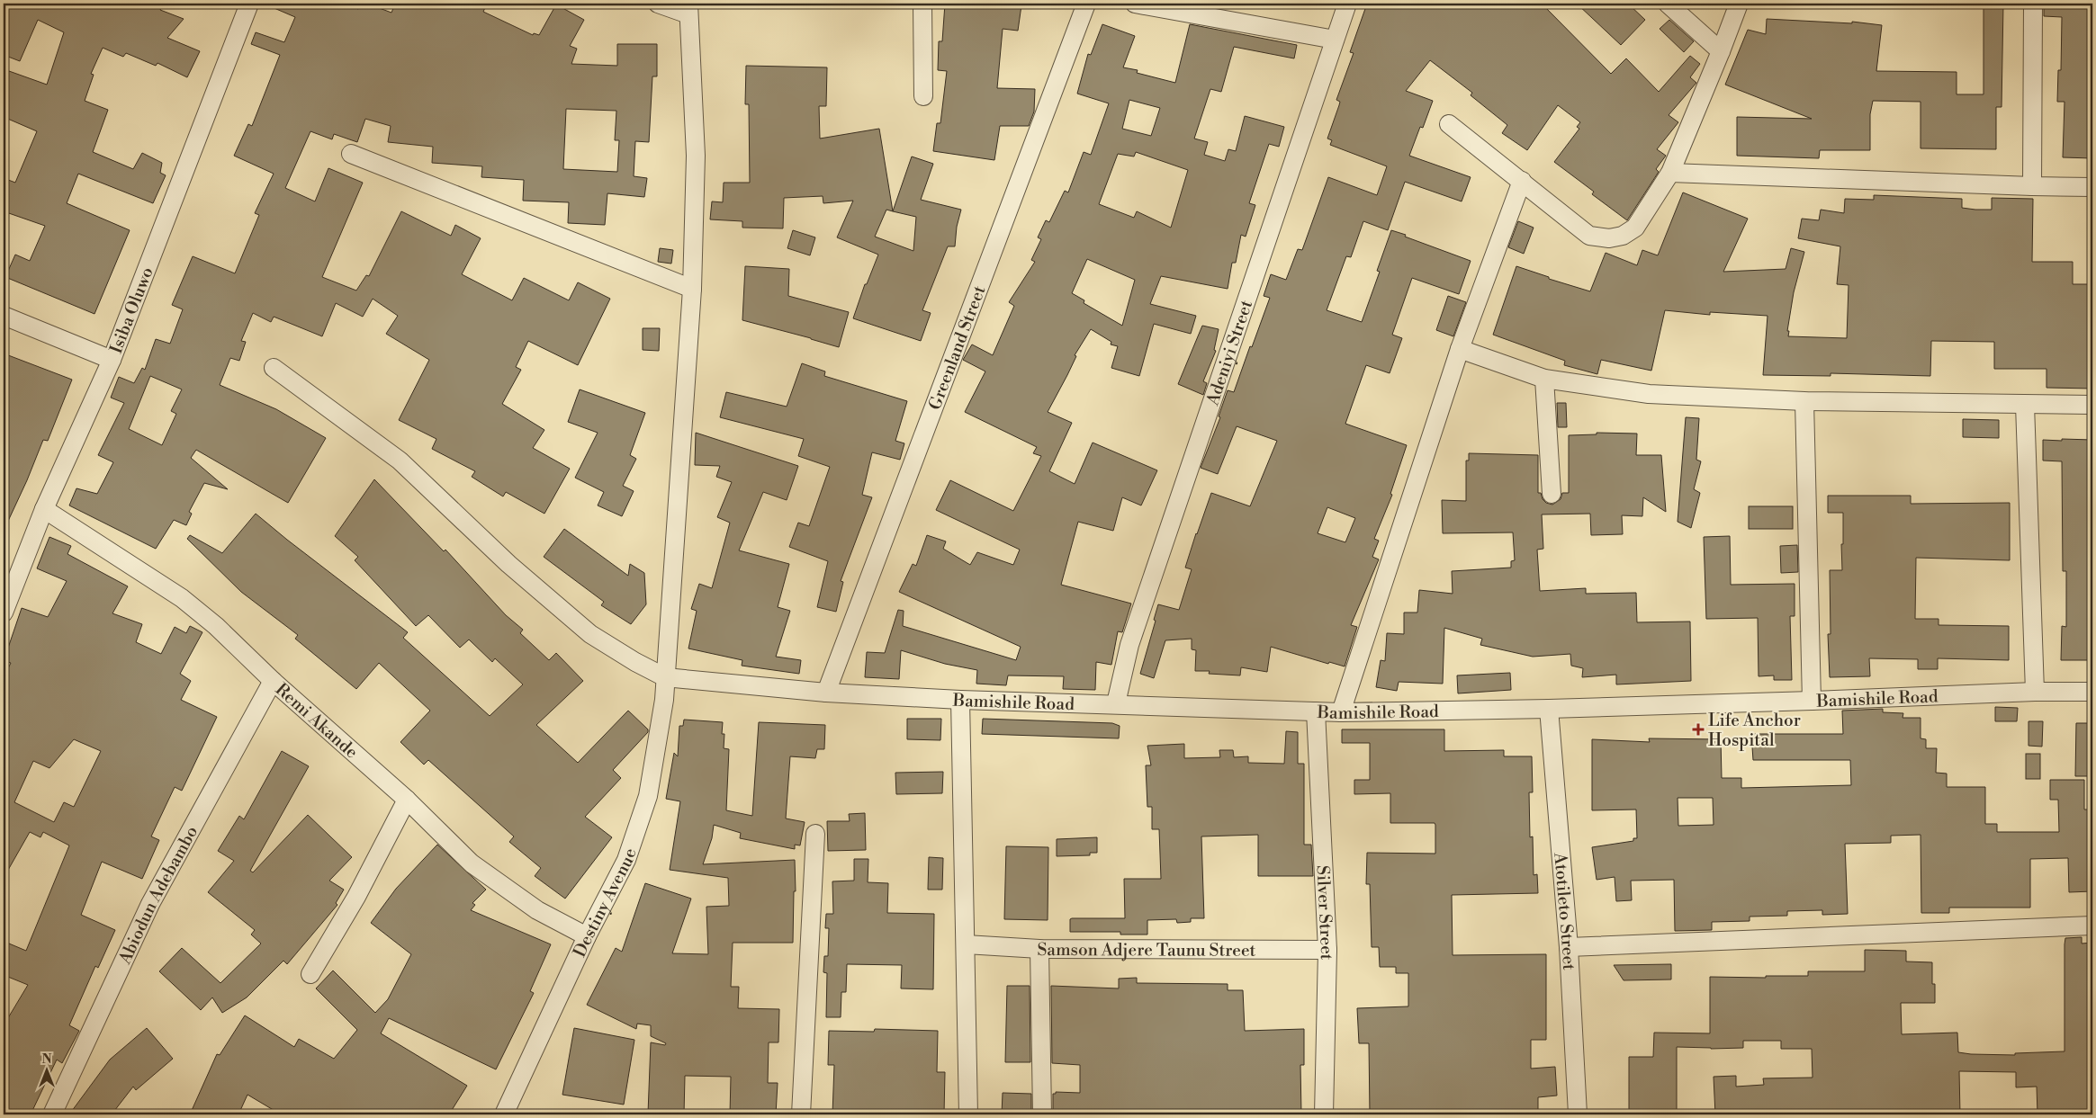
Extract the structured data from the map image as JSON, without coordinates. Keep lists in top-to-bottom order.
{
  "streets": {
    "street": [
      "Isiba Oluwo",
      "Greenland Street",
      "Adeniyi Street",
      "Bamishile Road",
      "Remi Akande",
      "Abiodun Adebambo",
      "Destiny Avenue",
      "Atotileto Street",
      "Silver Street",
      "Samson Adjere Taunu Street"
    ]
  },
  "crossings": [
    ["Isiba Oluwo", "Remi Akande"],
    ["Greenland Street", "Bamishile Road"],
    ["Adeniyi Street", "Bamishile Road"],
    ["Bamishile Road", "Destiny Avenue"],
    ["Bamishile Road", "Atotileto Street"],
    ["Bamishile Road", "Silver Street"],
    ["Remi Akande", "Abiodun Adebambo"],
    ["Remi Akande", "Destiny Avenue"],
    ["Silver Street", "Samson Adjere Taunu Street"]
  ],
  "places": {
    "health": ["Life Anchor Hospital"]
  },
  "north": "top"
}
